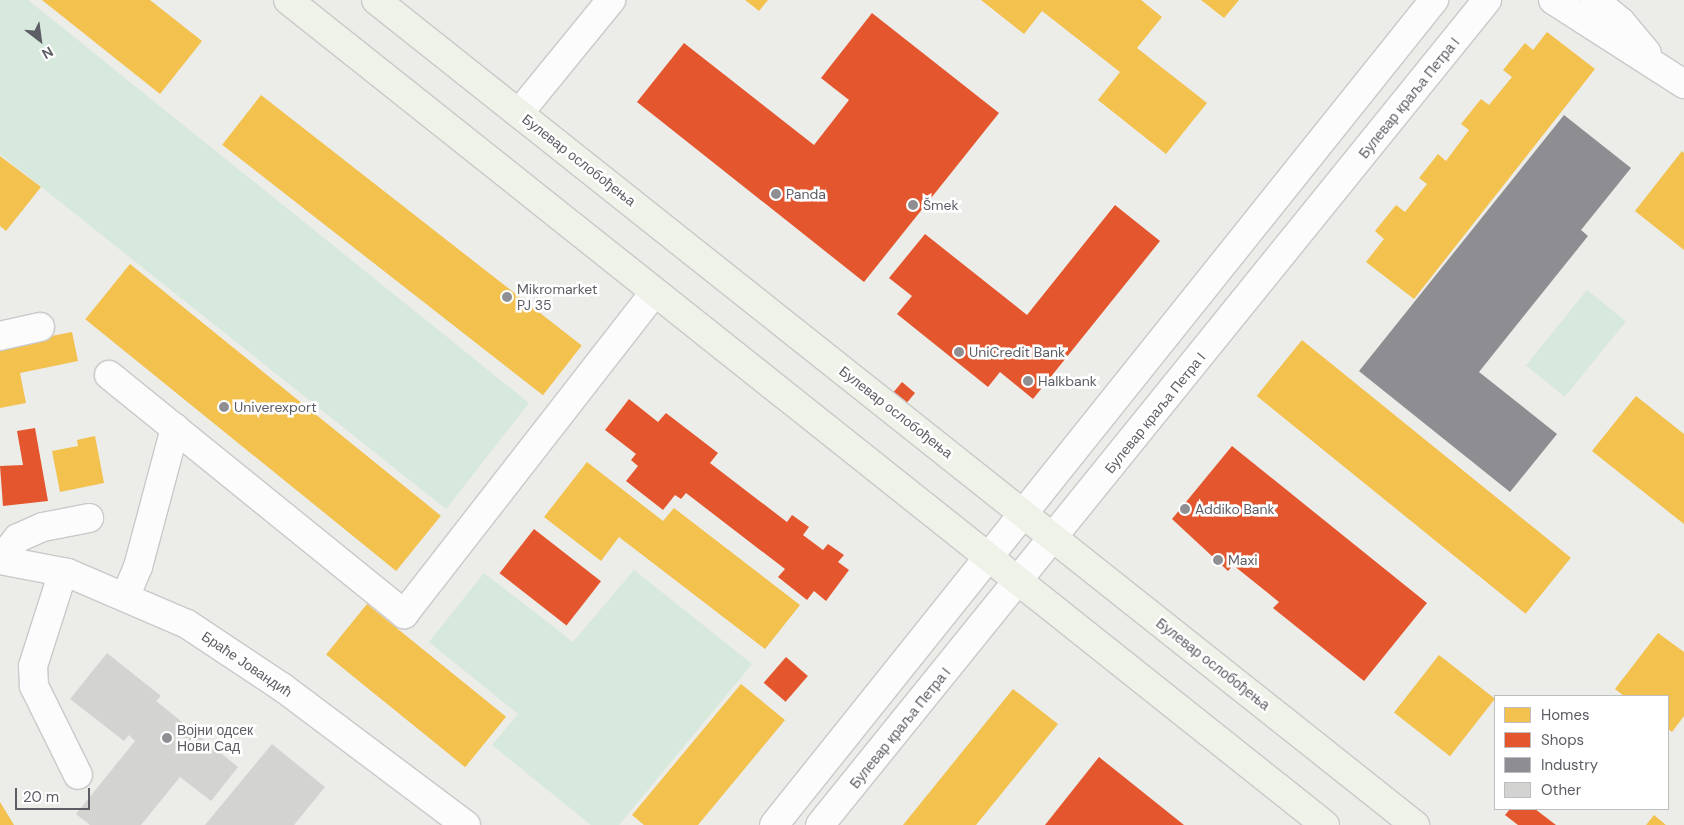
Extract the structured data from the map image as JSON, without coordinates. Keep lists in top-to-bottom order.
{
  "streets": {
    "main road": ["Булевар ослобођења"],
    "street": ["Булевар краља Петра I", "Браће Јовандић"]
  },
  "crossings": [
    ["Булевар краља Петра I", "Булевар ослобођења"]
  ],
  "places": [
    "Panda",
    "Šmek",
    "Mikromarket PJ 35",
    "UniCredit Bank",
    "Halkbank",
    "Univerexport",
    "Addiko Bank",
    "Maxi",
    "Војни одсек Нови Сад"
  ],
  "legend": [
    "Homes",
    "Shops",
    "Industry",
    "Other"
  ],
  "scale_bar": "20 m",
  "north": "bottom right"
}
